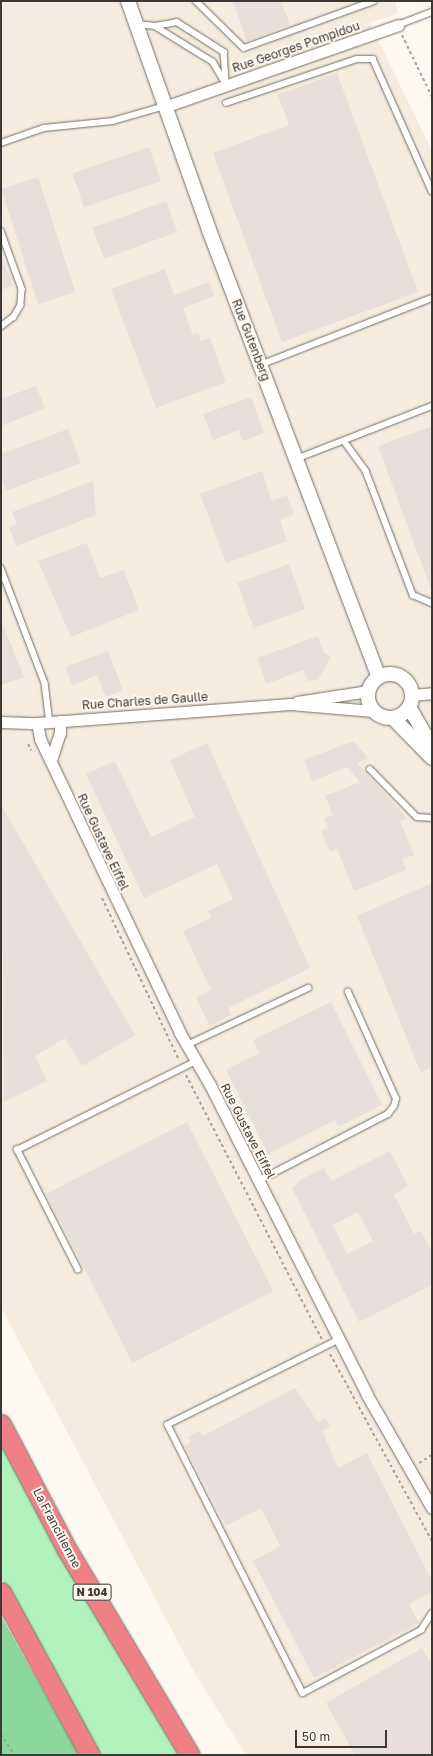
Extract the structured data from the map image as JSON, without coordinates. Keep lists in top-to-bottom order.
{
  "streets": {
    "highway": ["La Francilienne", "N 104"],
    "street": [
      "Rue Georges Pompidou",
      "Rue Gutenberg",
      "Rue Charles de Gaulle",
      "Rue Gustave Eiffel"
    ]
  },
  "crossings": [
    ["Rue Georges Pompidou", "Rue Gutenberg"],
    ["Rue Gutenberg", "Rue Charles de Gaulle"],
    ["Rue Charles de Gaulle", "Rue Gustave Eiffel"]
  ],
  "scale_bar": "50 m"
}
